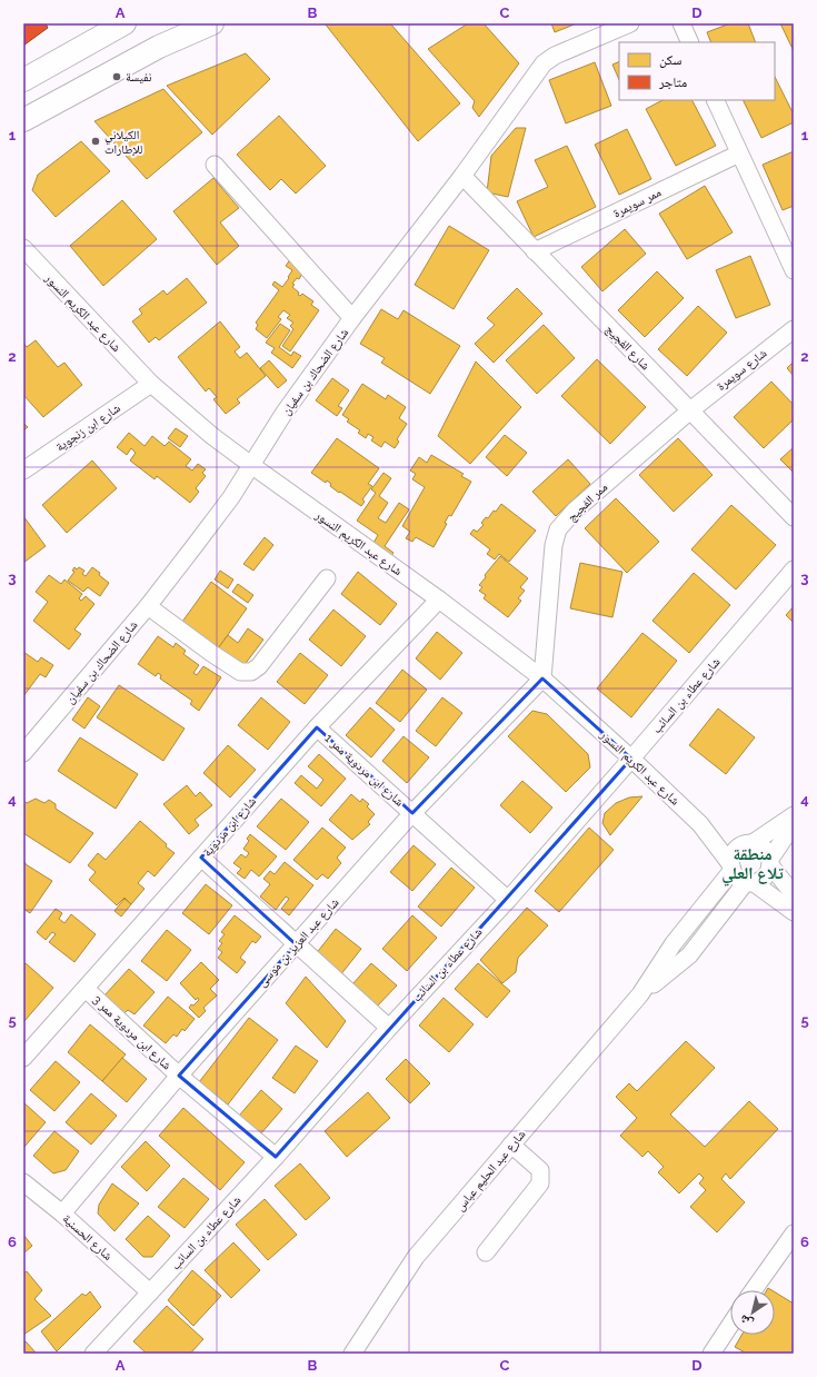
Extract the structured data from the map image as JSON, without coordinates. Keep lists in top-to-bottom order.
{
  "streets": {
    "street": [
      "ممر سويمرة",
      "شارع عبد الكريم النسور",
      "شارع الفجيج",
      "شارع سويمرة",
      "شارع الضحاك بن سفيان",
      "شارع ابن زنجوية",
      "ممر الفجيج",
      "شارع عطاء بن السائب",
      "شارع ابن مردوية ممر 1",
      "شارع ابن مردوية",
      "شارع عبد العزيز بن موسى",
      "شارع ابن مردوية ممر 3",
      "شارع عبد الحليم عباس",
      "شارع الحسنية"
    ]
  },
  "crossings": [
    ["ممر سويمرة", "شارع الفجيج"],
    ["شارع عبد الكريم النسور", "شارع الضحاك بن سفيان"],
    ["شارع عبد الكريم النسور", "شارع ابن زنجوية"],
    ["شارع عبد الكريم النسور", "ممر الفجيج"],
    ["شارع عبد الكريم النسور", "شارع عطاء بن السائب"],
    ["شارع عبد الكريم النسور", "شارع ابن مردوية"],
    ["شارع عبد الكريم النسور", "شارع عبد العزيز بن موسى"],
    ["شارع عبد الكريم النسور", "شارع عبد الحليم عباس"],
    ["شارع الفجيج", "شارع سويمرة"],
    ["شارع الفجيج", "شارع الضحاك بن سفيان"],
    ["شارع الفجيج", "ممر الفجيج"],
    ["شارع سويمرة", "ممر الفجيج"],
    ["ممر الفجيج", "شارع عبد العزيز بن موسى"],
    ["شارع عطاء بن السائب", "شارع ابن مردوية ممر 1"],
    ["شارع عطاء بن السائب", "شارع ابن مردوية ممر 3"],
    ["شارع عطاء بن السائب", "شارع الحسنية"],
    ["شارع ابن مردوية ممر 1", "شارع ابن مردوية"],
    ["شارع ابن مردوية ممر 1", "شارع عبد العزيز بن موسى"],
    ["شارع ابن مردوية", "شارع ابن مردوية ممر 3"],
    ["شارع عبد العزيز بن موسى", "شارع ابن مردوية ممر 3"],
    ["شارع عبد العزيز بن موسى", "شارع الحسنية"]
  ],
  "districts": ["منطقة تلاع العلي"],
  "places": ["نفيسة", "الكيلاني للإطارات"],
  "legend": ["سكن", "متاجر"],
  "north": "bottom left",
  "grid": {
    "columns": [
      "A",
      "B",
      "C",
      "D"
    ],
    "rows": [
      "1",
      "2",
      "3",
      "4",
      "5",
      "6"
    ]
  }
}
